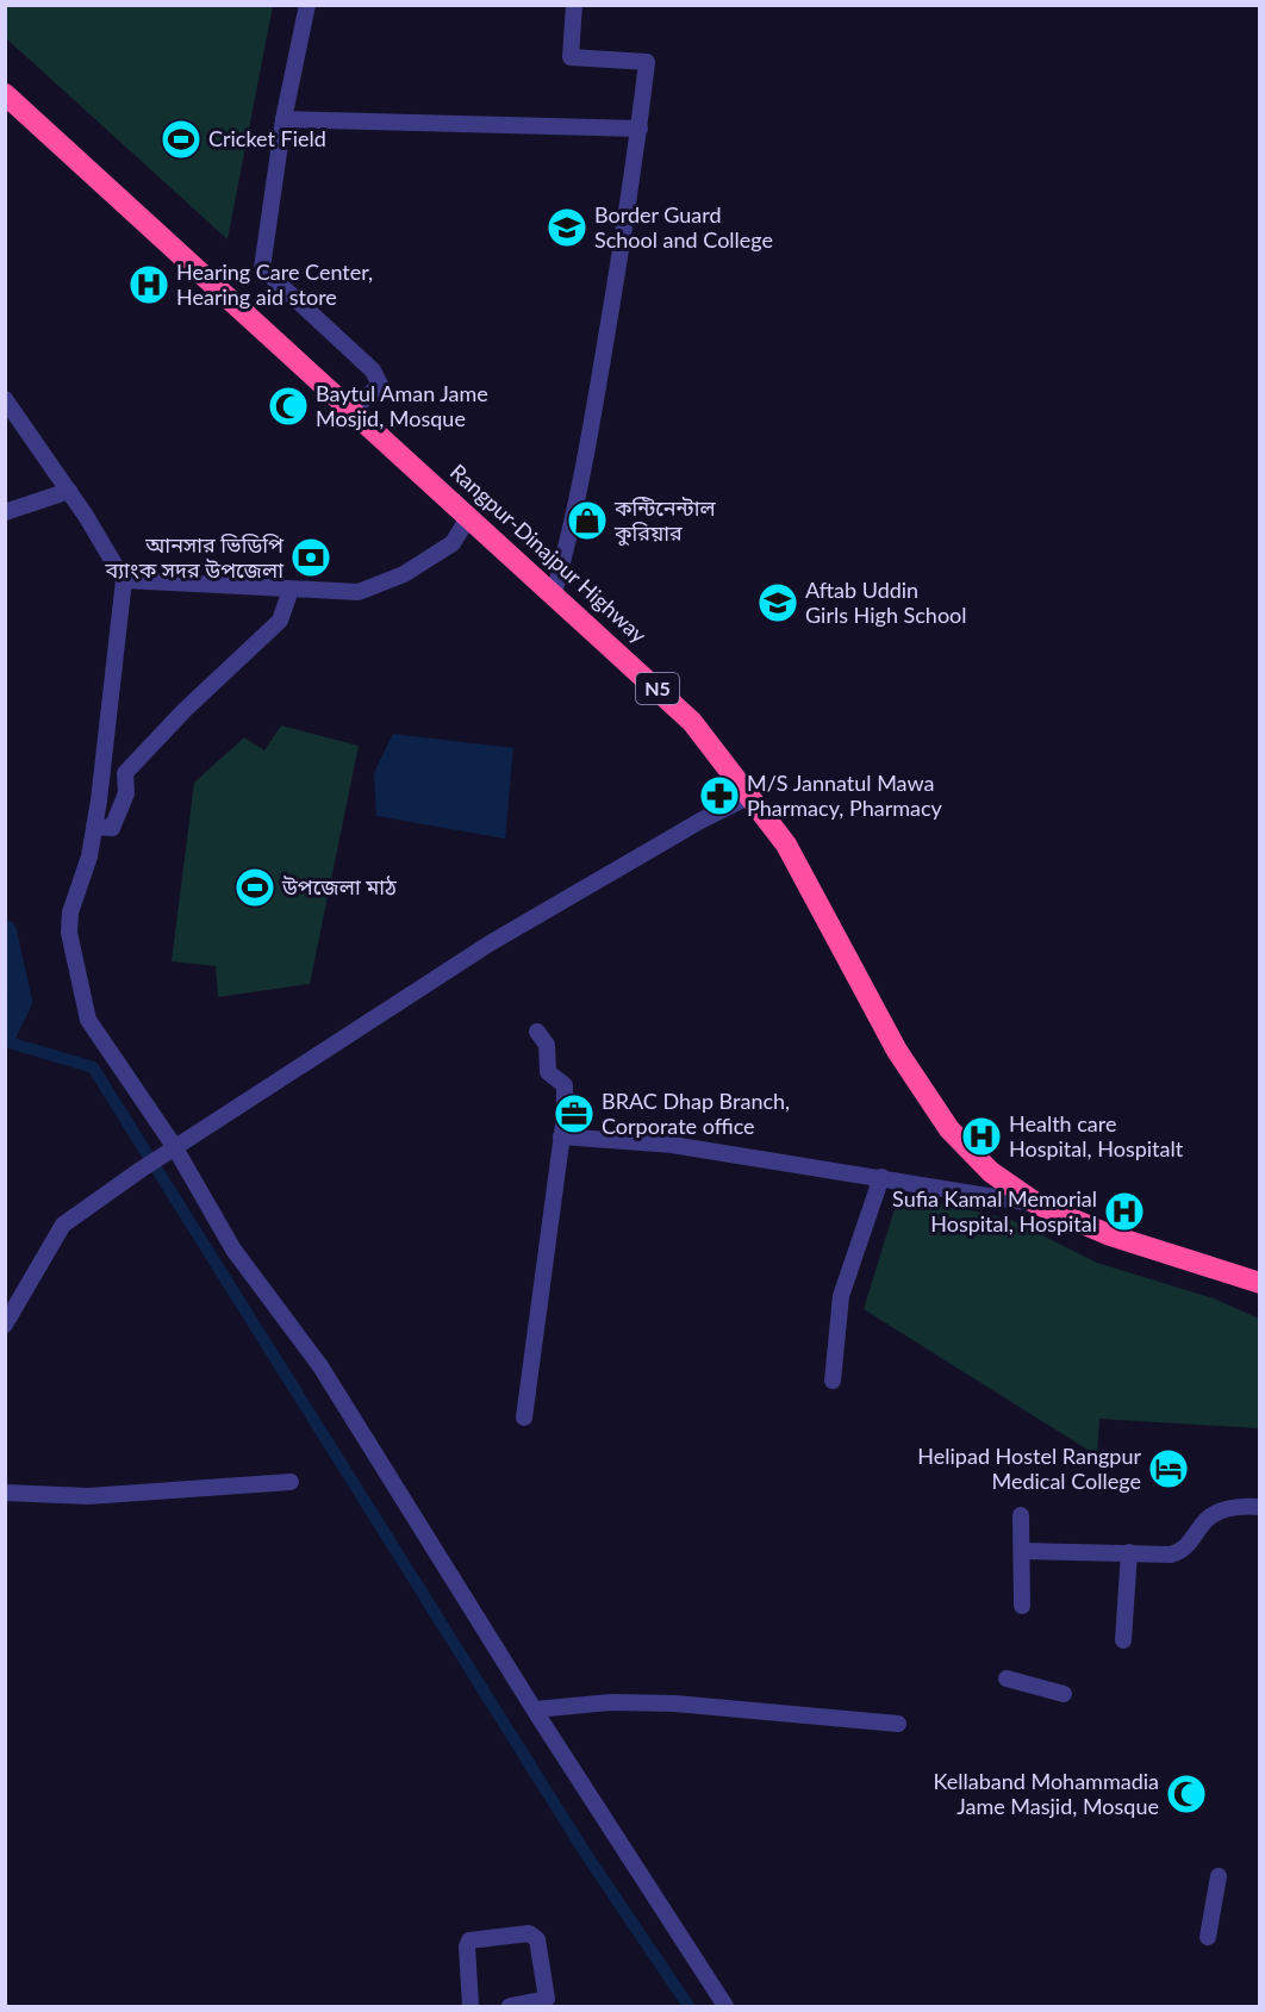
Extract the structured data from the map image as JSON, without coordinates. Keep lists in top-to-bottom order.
{
  "streets": {
    "highway": ["Rangpur-Dinajpur Highway", "N5"]
  },
  "places": {
    "sports": ["Cricket Field", "উপজেলা মাঠ"],
    "school or university": ["Border Guard School and College", "Aftab Uddin Girls High School"],
    "hospital": ["Hearing Care Center, Hearing aid store", "Health care Hospital, Hospitalt", "Sufia Kamal Memorial Hospital, Hospital"],
    "mosque": ["Baytul Aman Jame Mosjid, Mosque", "Kellaband Mohammadia Jame Masjid, Mosque"],
    "shop": ["কন্টিনেন্টাল কুরিয়ার"],
    "bank": ["আনসার ভিডিপি ব্যাংক সদর উপজেলা"],
    "pharmacy": ["M/S Jannatul Mawa Pharmacy, Pharmacy"],
    "office": ["BRAC Dhap Branch, Corporate office"],
    "hotel": ["Helipad Hostel Rangpur Medical College"]
  }
}
